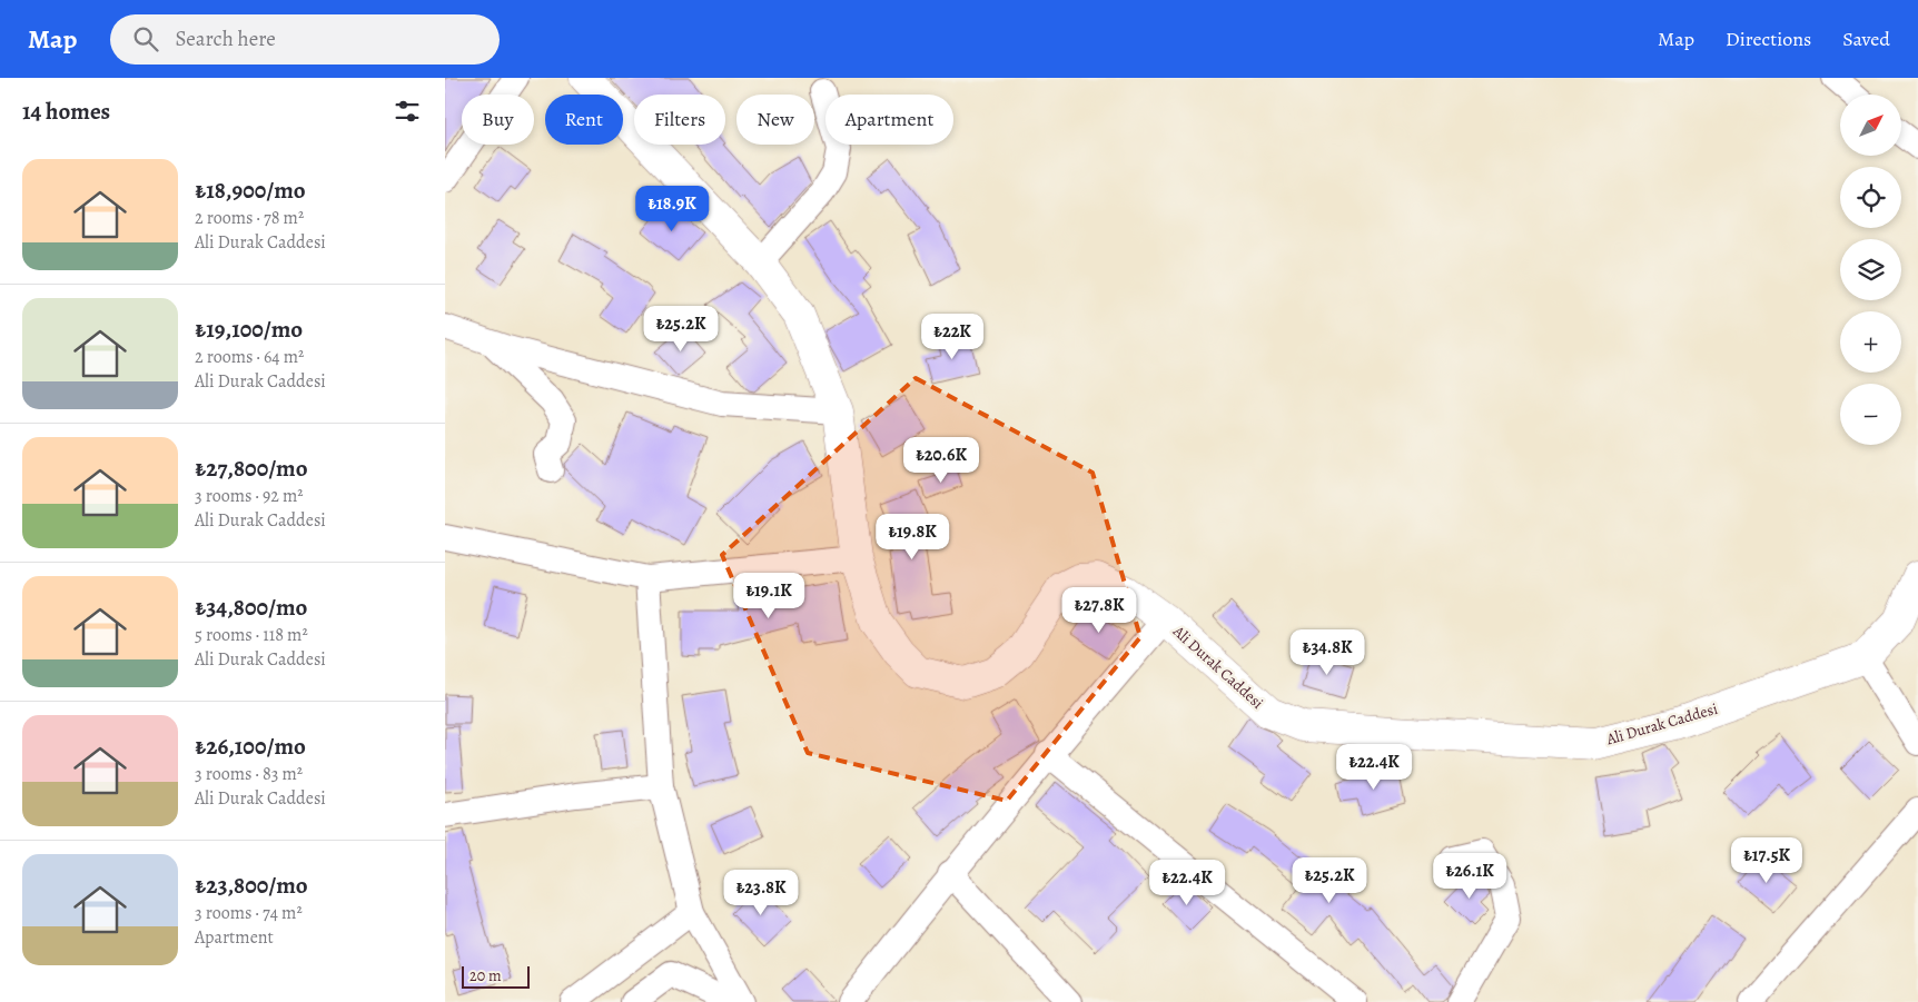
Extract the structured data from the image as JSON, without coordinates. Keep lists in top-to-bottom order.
{
  "streets": {
    "main road": ["Ali Durak Caddesi"]
  },
  "scale_bar": "20 m",
  "north": "top right",
  "page": {
    "header": "Map",
    "search": "Search here",
    "nav": ["Map", "Directions", "Saved"],
    "heading": "14 homes",
    "map_buttons": ["+", "−"],
    "chip": [
      "Buy",
      "Rent",
      "Filters",
      "New",
      "Apartment"
    ],
    "list": [
      {
        "name": "₺18,900/mo",
        "note": "2 rooms · 78 m² · Ali Durak Caddesi"
      },
      {
        "name": "₺19,100/mo",
        "note": "2 rooms · 64 m² · Ali Durak Caddesi"
      },
      {
        "name": "₺27,800/mo",
        "note": "3 rooms · 92 m² · Ali Durak Caddesi"
      },
      {
        "name": "₺34,800/mo",
        "note": "5 rooms · 118 m² · Ali Durak Caddesi"
      },
      {
        "name": "₺26,100/mo",
        "note": "3 rooms · 83 m² · Ali Durak Caddesi"
      },
      {
        "name": "₺23,800/mo",
        "note": "3 rooms · 74 m² · Apartment"
      }
    ],
    "price": [
      "₺18.9K",
      "₺25.2K",
      "₺22K",
      "₺20.6K",
      "₺19.8K",
      "₺19.1K",
      "₺27.8K",
      "₺34.8K",
      "₺22.4K",
      "₺17.5K",
      "₺26.1K",
      "₺25.2K",
      "₺22.4K",
      "₺23.8K"
    ],
    "scale": "20 m"
  }
}
